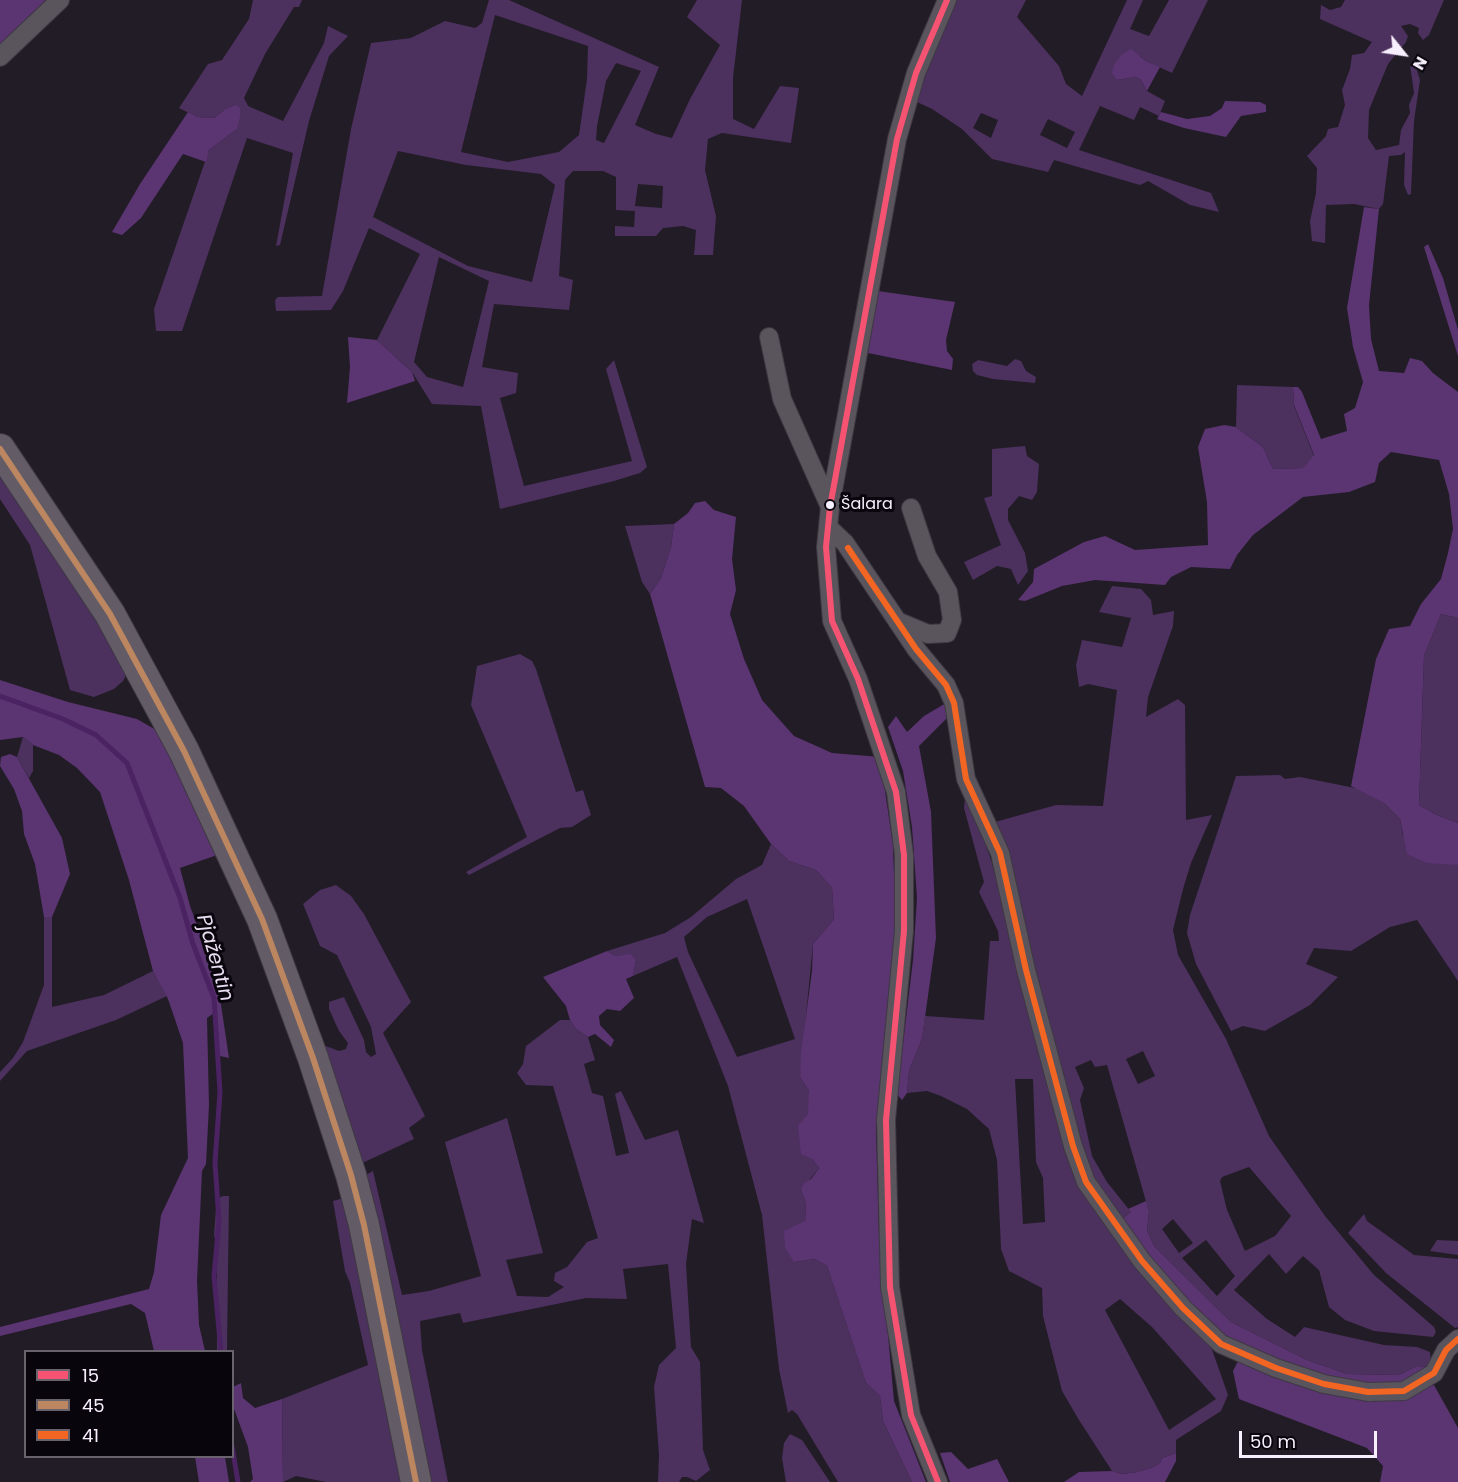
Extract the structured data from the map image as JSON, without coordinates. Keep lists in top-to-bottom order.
{
  "water": ["Pjažentin"],
  "places": ["Šalara"],
  "lines": ["transit line 15", "transit line 45", "transit line 41"],
  "legend": ["15", "45", "41"],
  "scale_bar": "50 m",
  "north": "bottom right"
}
